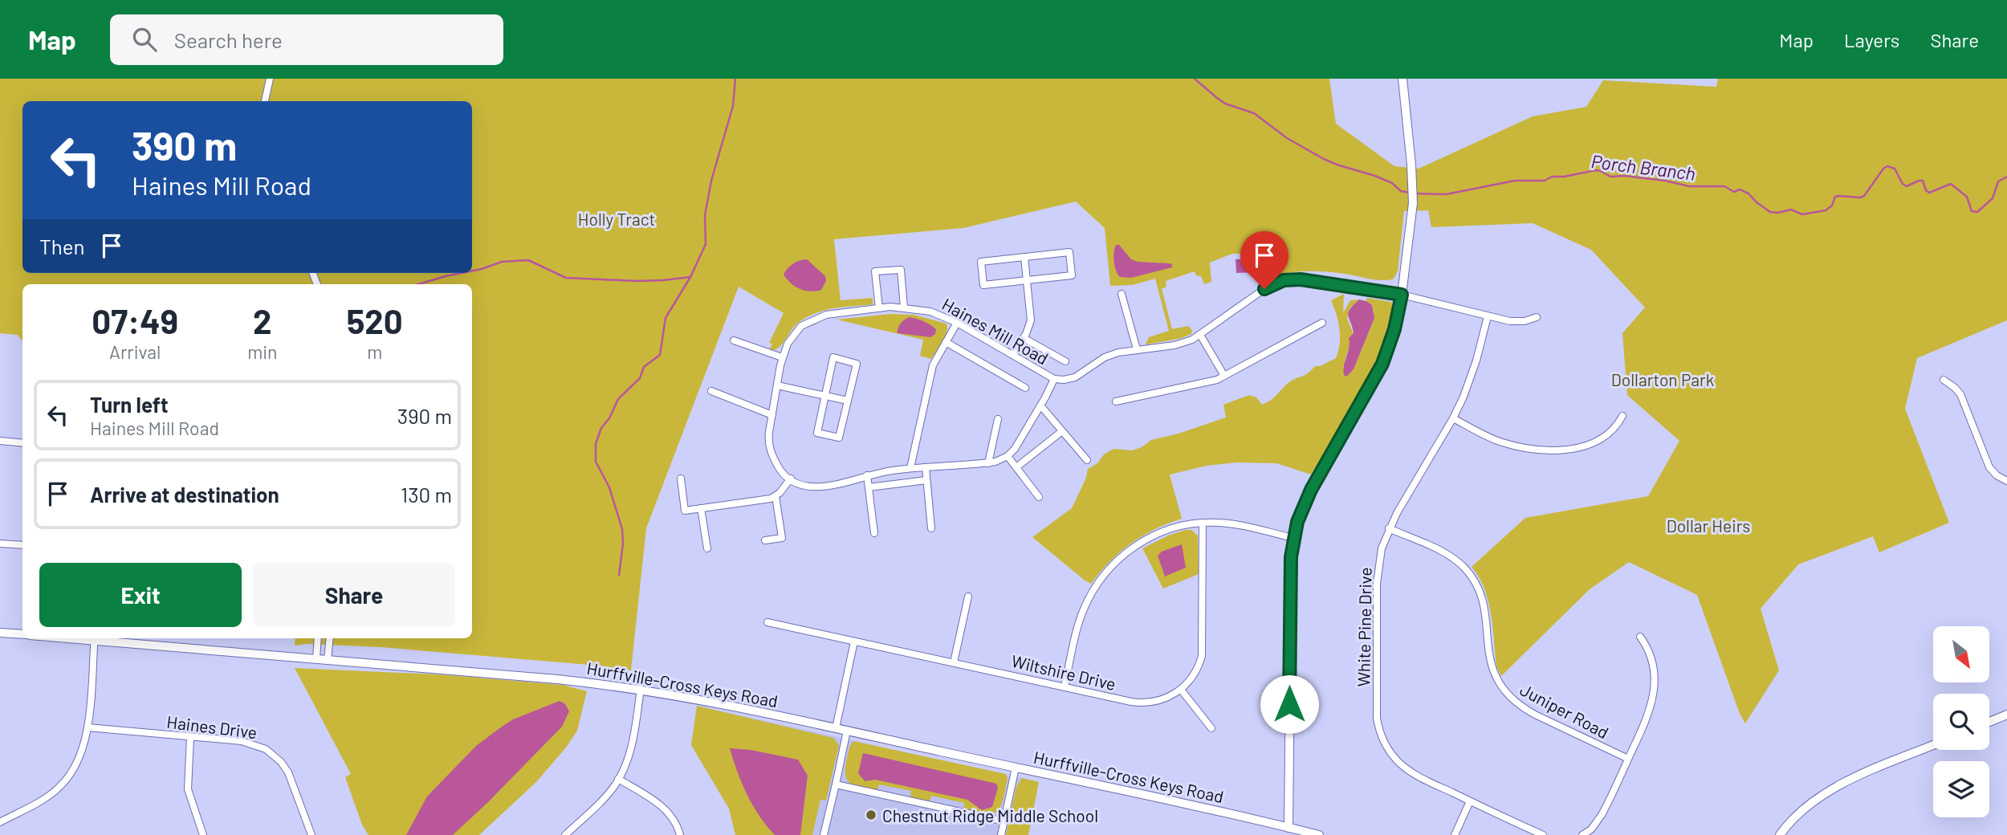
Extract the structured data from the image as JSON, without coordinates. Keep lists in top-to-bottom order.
{
  "streets": {
    "main road": ["Hurffville-Cross Keys Road"],
    "street": [
      "Haines Mill Road",
      "White Pine Drive",
      "Wiltshire Drive",
      "Juniper Road",
      "Haines Drive"
    ]
  },
  "crossings": [
    ["Haines Mill Road", "White Pine Drive"],
    ["White Pine Drive", "Juniper Road"]
  ],
  "water": ["Porch Branch"],
  "parks": ["Holly Tract", "Dollarton Park", "Dollar Heirs"],
  "places": ["Chestnut Ridge Middle School"],
  "north": "bottom right",
  "page": {
    "header": "Map",
    "search": "Search here",
    "nav": ["Map", "Layers", "Share"],
    "turn": ["390 m", "Haines Mill Road"],
    "then": "Then",
    "eta": [
      "07:49",
      "Arrival",
      "2",
      "min",
      "520",
      "m"
    ],
    "list": [
      {
        "name": "Turn left",
        "note": "Haines Mill Road",
        "value": "390 m"
      },
      {
        "name": "Arrive at destination",
        "value": "130 m"
      }
    ],
    "buttons": ["Exit", "Share"]
  }
}
